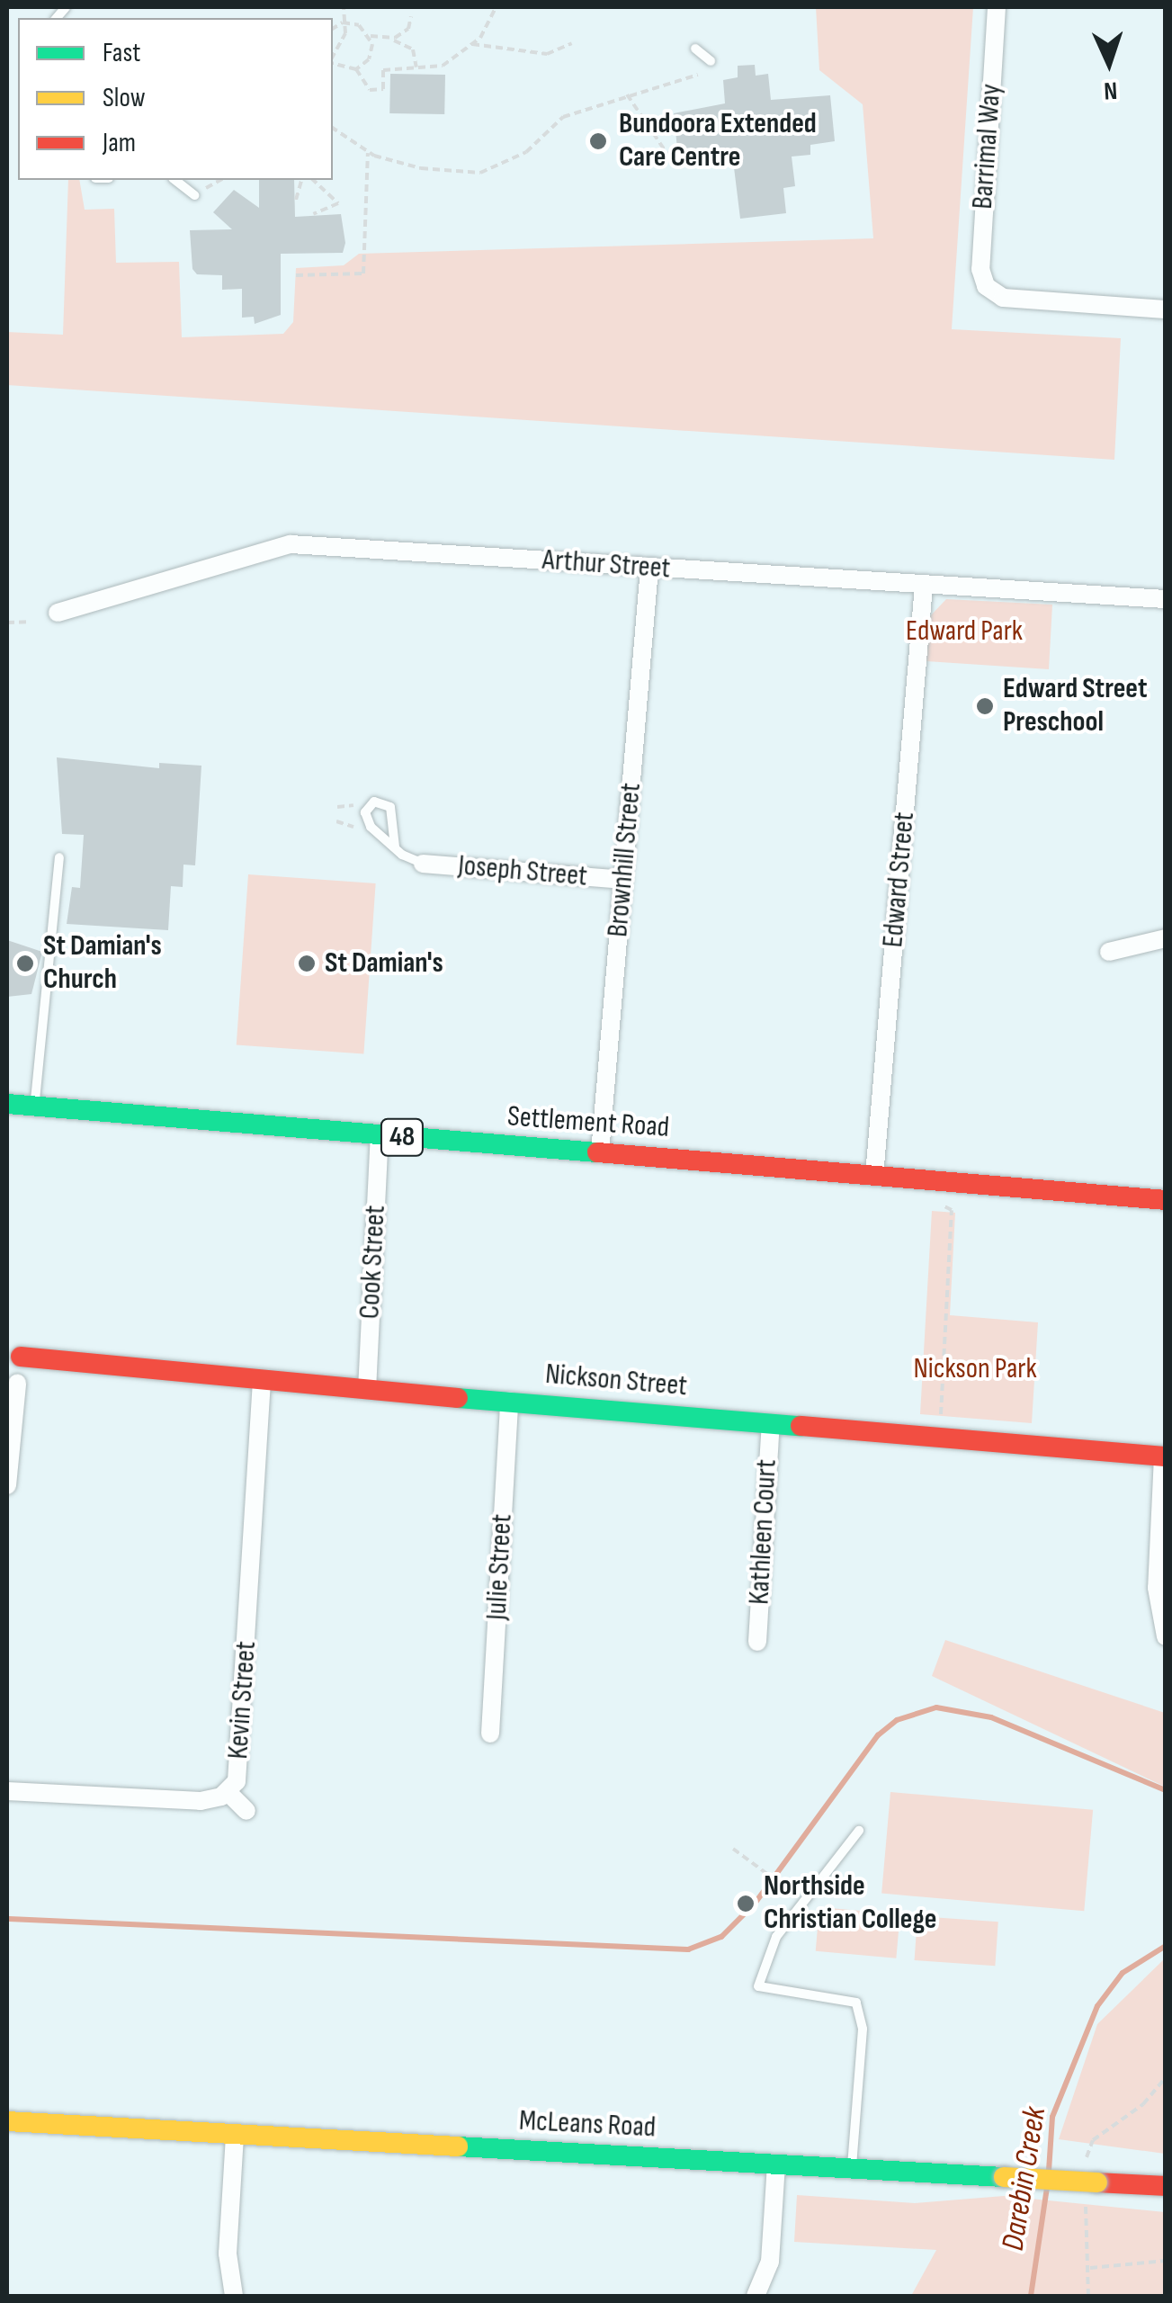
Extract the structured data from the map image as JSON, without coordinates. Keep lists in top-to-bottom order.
{
  "streets": {
    "street": [
      "Barrimal Way",
      "Arthur Street",
      "Brownhill Street",
      "Joseph Street",
      "Edward Street",
      "Settlement Road",
      "48",
      "Cook Street",
      "Nickson Street",
      "Kathleen Court",
      "Julie Street",
      "Kevin Street",
      "McLeans Road"
    ]
  },
  "crossings": [
    ["Arthur Street", "Brownhill Street"],
    ["Arthur Street", "Edward Street"],
    ["Brownhill Street", "Joseph Street"],
    ["Brownhill Street", "Settlement Road"],
    ["Edward Street", "Settlement Road"],
    ["Settlement Road", "Cook Street"],
    ["Cook Street", "Nickson Street"],
    ["Nickson Street", "Kathleen Court"],
    ["Nickson Street", "Julie Street"],
    ["Nickson Street", "Kevin Street"]
  ],
  "water": ["Darebin Creek"],
  "parks": ["Edward Park", "Nickson Park"],
  "places": [
    "Bundoora Extended Care Centre",
    "Edward Street Preschool",
    "St Damian's Church",
    "St Damian's",
    "Northside Christian College"
  ],
  "legend": ["Fast", "Slow", "Jam"],
  "north": "bottom"
}
